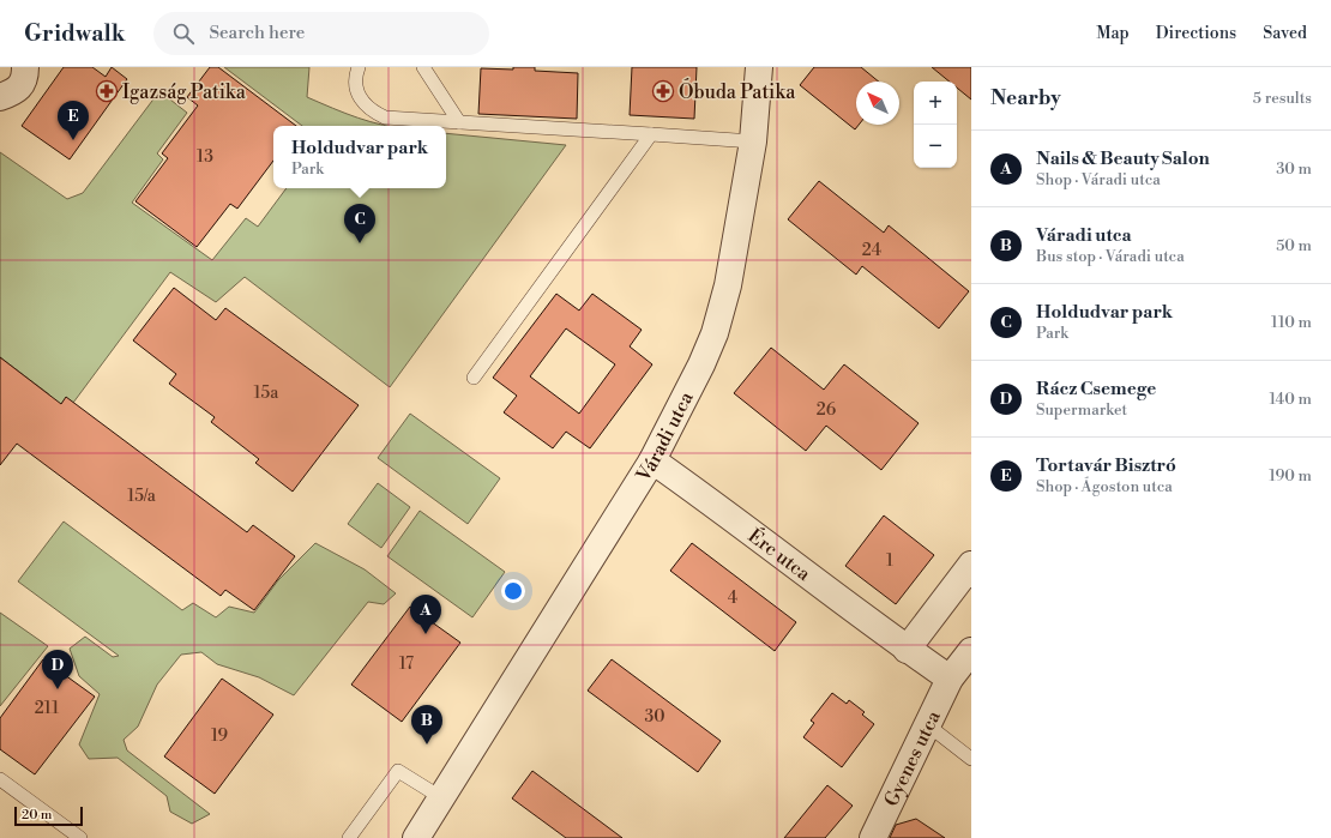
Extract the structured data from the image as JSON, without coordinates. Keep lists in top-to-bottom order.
{
  "streets": {
    "street": ["Váradi utca", "Érc utca", "Gyenes utca"]
  },
  "crossings": [
    ["Váradi utca", "Érc utca"]
  ],
  "places": {
    "pharmacy": ["Igazság Patika", "Óbuda Patika"]
  },
  "house_numbers": [
    "13",
    "24",
    "15a",
    "26",
    "15/a",
    "1",
    "4",
    "17",
    "211",
    "30",
    "19"
  ],
  "scale_bar": "20 m",
  "north": "top left",
  "page": {
    "header": "Gridwalk",
    "search": "Search here",
    "nav": ["Map", "Directions", "Saved"],
    "heading": ["Nearby", "5 results"],
    "map_buttons": ["+", "−"],
    "pins": [
      "E",
      "C",
      "A",
      "D",
      "B"
    ],
    "popup": ["Holdudvar park", "Park"],
    "list": [
      {
        "mark": "A",
        "name": "Nails & Beauty Salon",
        "note": "Shop · Váradi utca",
        "value": "30 m"
      },
      {
        "mark": "B",
        "name": "Váradi utca",
        "note": "Bus stop · Váradi utca",
        "value": "50 m"
      },
      {
        "mark": "C",
        "name": "Holdudvar park",
        "note": "Park",
        "value": "110 m"
      },
      {
        "mark": "D",
        "name": "Rácz Csemege",
        "note": "Supermarket",
        "value": "140 m"
      },
      {
        "mark": "E",
        "name": "Tortavár Bisztró",
        "note": "Shop · Ágoston utca",
        "value": "190 m"
      }
    ],
    "scale": "20 m"
  }
}
